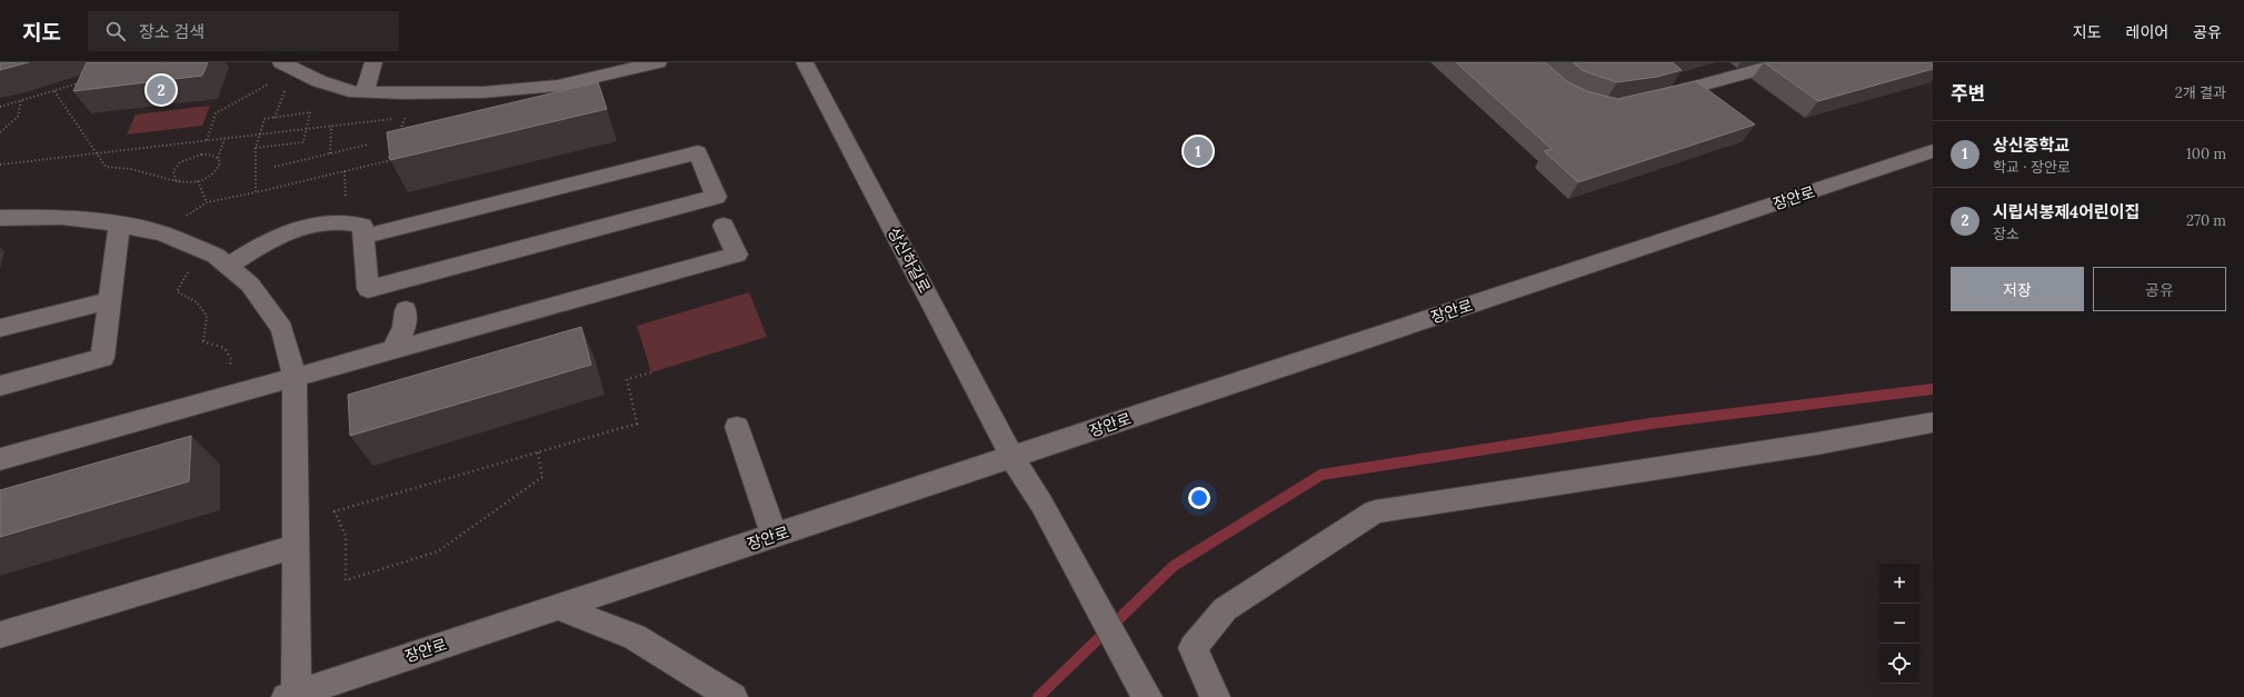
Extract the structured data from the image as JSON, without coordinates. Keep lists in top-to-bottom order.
{
  "streets": {
    "street": ["장안로", "상신하길로"]
  },
  "crossings": [
    ["장안로", "상신하길로"]
  ],
  "page": {
    "header": "지도",
    "search": "장소 검색",
    "nav": ["지도", "레이어", "공유"],
    "heading": ["주변", "2개 결과"],
    "pins": ["2", "1"],
    "list": [
      {
        "mark": "1",
        "name": "상신중학교",
        "note": "학교 · 장안로",
        "value": "100 m"
      },
      {
        "mark": "2",
        "name": "시립서봉제4어린이집",
        "note": "장소",
        "value": "270 m"
      }
    ],
    "buttons": ["저장", "공유"],
    "map_buttons": ["+", "−"]
  }
}
